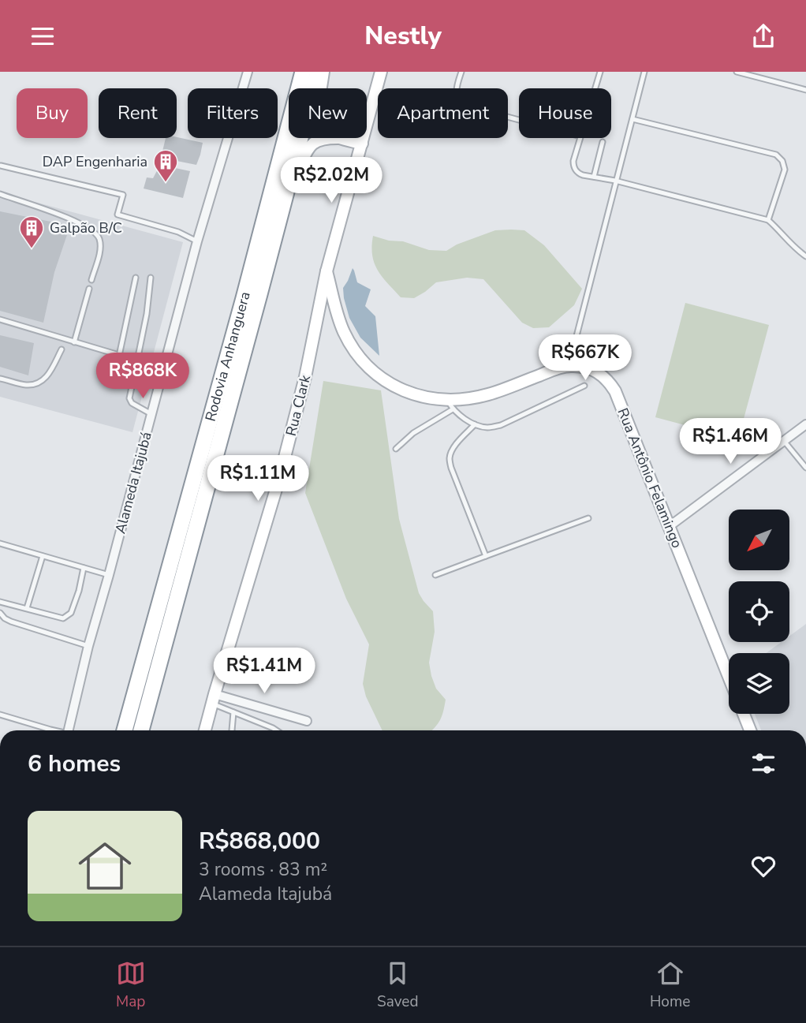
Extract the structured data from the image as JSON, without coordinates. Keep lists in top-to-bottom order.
{
  "streets": {
    "highway": ["Rodovia Anhanguera"],
    "main road": ["Rua Clark", "Rua Antônio Felamingo"],
    "street": ["Alameda Itajubá"]
  },
  "crossings": [
    ["Rua Clark", "Rua Antônio Felamingo"]
  ],
  "places": {
    "building": ["DAP Engenharia", "Galpão B/C"]
  },
  "north": "bottom left",
  "page": {
    "header": "Nestly",
    "chip": [
      "Buy",
      "Rent",
      "Filters",
      "New",
      "Apartment",
      "House"
    ],
    "price": [
      "R$2.02M",
      "R$667K",
      "R$868K",
      "R$1.46M",
      "R$1.11M",
      "R$1.41M"
    ],
    "heading": "6 homes",
    "list": [
      {
        "name": "R$868,000",
        "note": "3 rooms · 83 m² · Alameda Itajubá"
      }
    ],
    "tabs": ["Map", "Saved", "Home"]
  }
}
